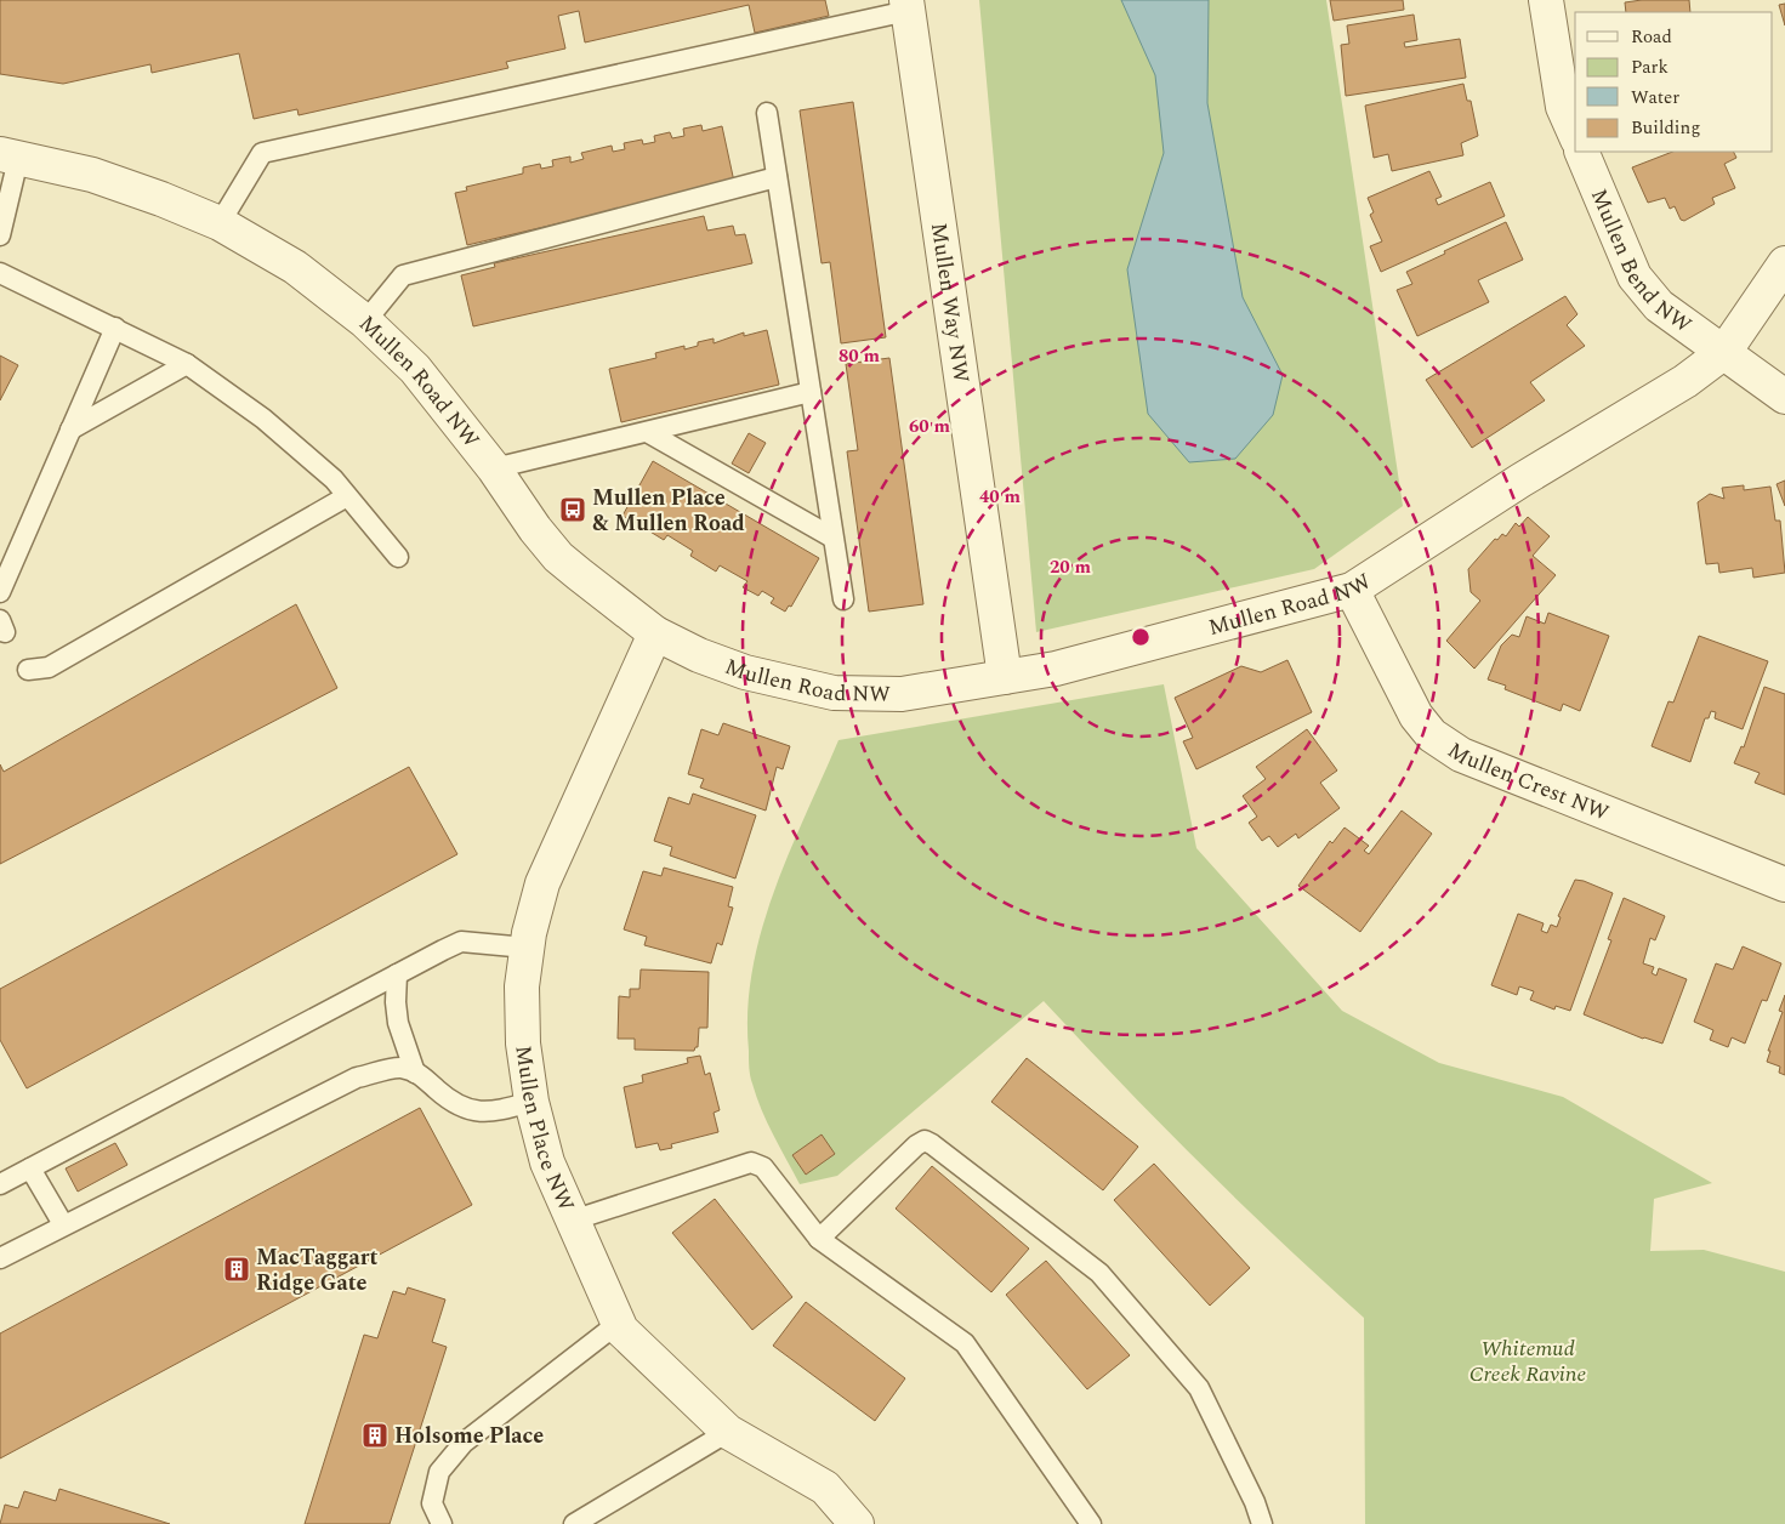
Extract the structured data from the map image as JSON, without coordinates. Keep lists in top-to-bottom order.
{
  "streets": {
    "street": [
      "Mullen Bend NW",
      "Mullen Way NW",
      "Mullen Road NW",
      "Mullen Crest NW",
      "Mullen Place NW"
    ]
  },
  "crossings": [
    ["Mullen Bend NW", "Mullen Road NW"],
    ["Mullen Way NW", "Mullen Road NW"],
    ["Mullen Road NW", "Mullen Crest NW"],
    ["Mullen Road NW", "Mullen Place NW"]
  ],
  "parks": ["Whitemud Creek Ravine"],
  "places": {
    "bus stop": ["Mullen Place & Mullen Road"],
    "building": ["MacTaggart Ridge Gate", "Holsome Place"]
  },
  "legend": [
    "Road",
    "Park",
    "Water",
    "Building"
  ],
  "rings": [
    "80 m",
    "60 m",
    "40 m",
    "20 m"
  ]
}
